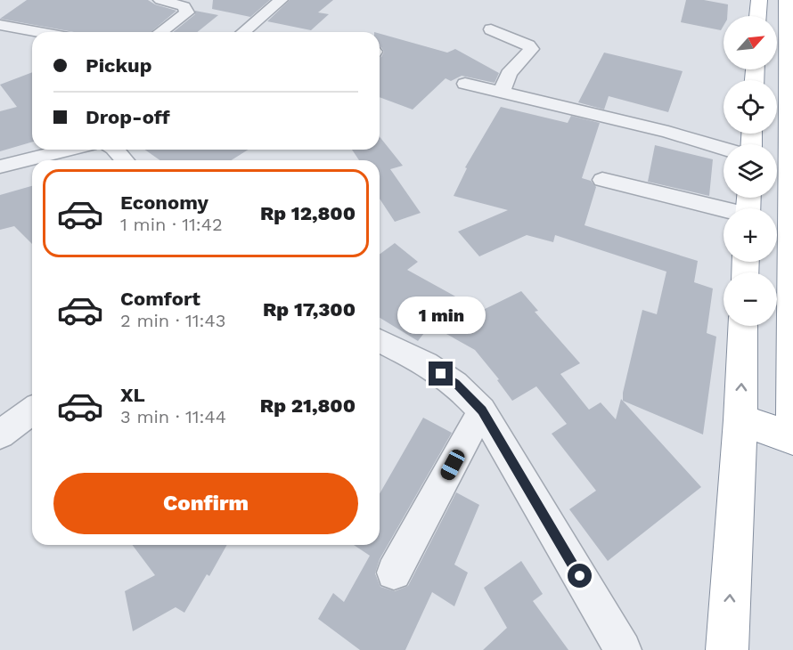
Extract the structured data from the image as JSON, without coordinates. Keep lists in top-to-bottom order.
{
  "north": "top right",
  "page": {
    "map_buttons": ["+", "−"],
    "banner": ["Pickup", "Drop-off"],
    "list": [
      {
        "name": "Economy",
        "note": "1 min · 11:42",
        "value": "Rp 12,800"
      },
      {
        "name": "Comfort",
        "note": "2 min · 11:43",
        "value": "Rp 17,300"
      },
      {
        "name": "XL",
        "note": "3 min · 11:44",
        "value": "Rp 21,800"
      }
    ],
    "bubble": "1 min",
    "buttons": "Confirm"
  }
}
